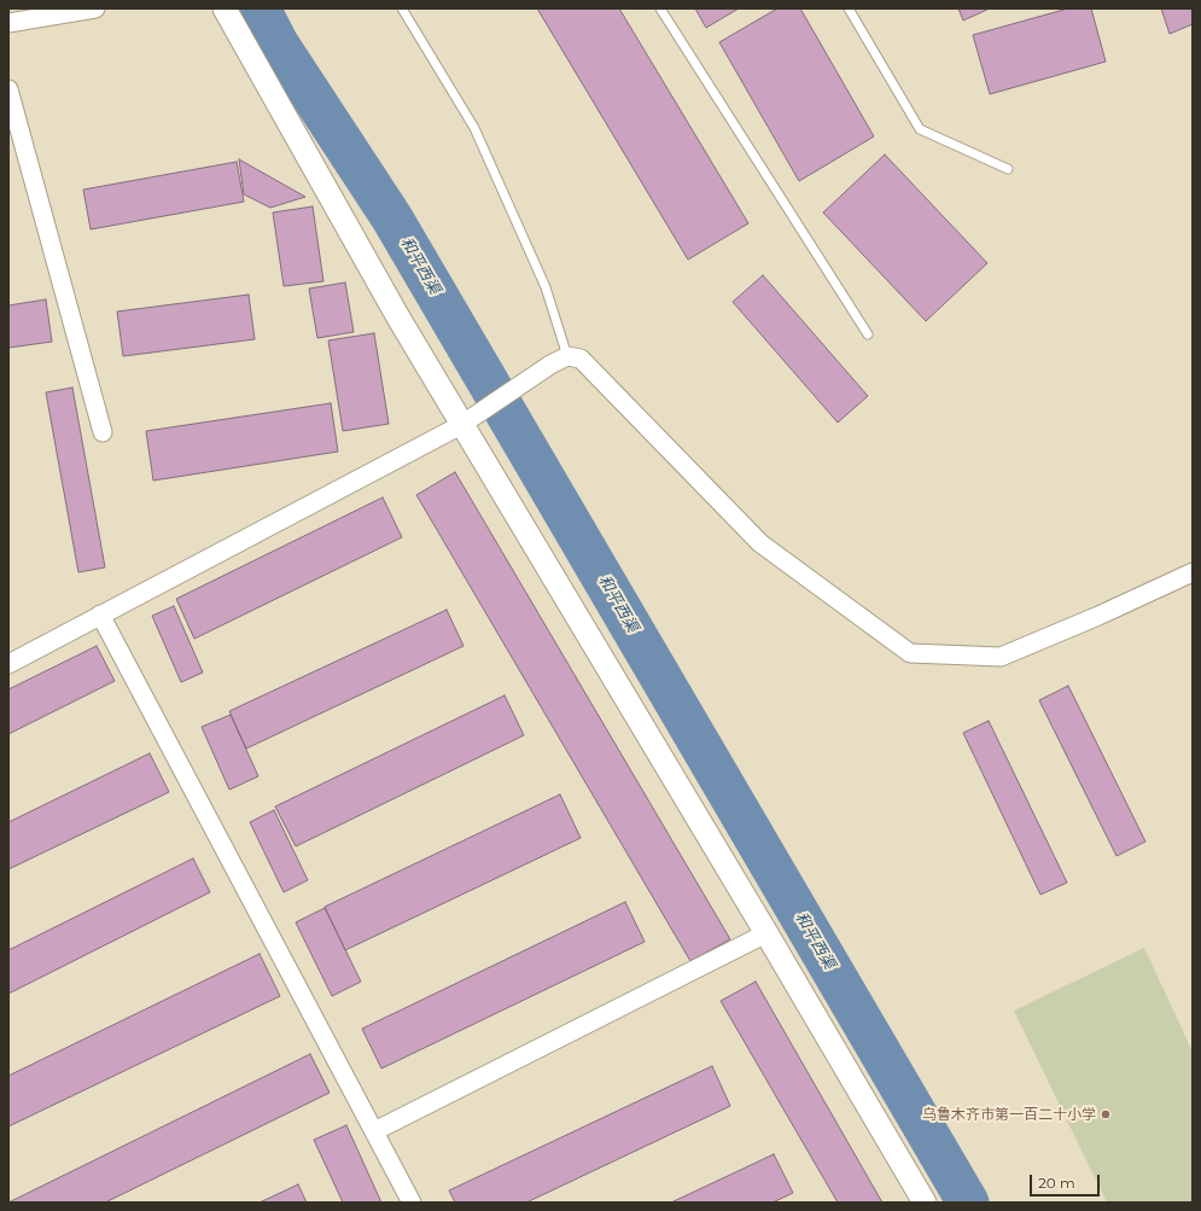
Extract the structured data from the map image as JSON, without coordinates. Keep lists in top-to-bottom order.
{
  "water": ["和平西渠"],
  "places": ["乌鲁木齐市第一百二十小学"],
  "scale_bar": "20 m"
}
